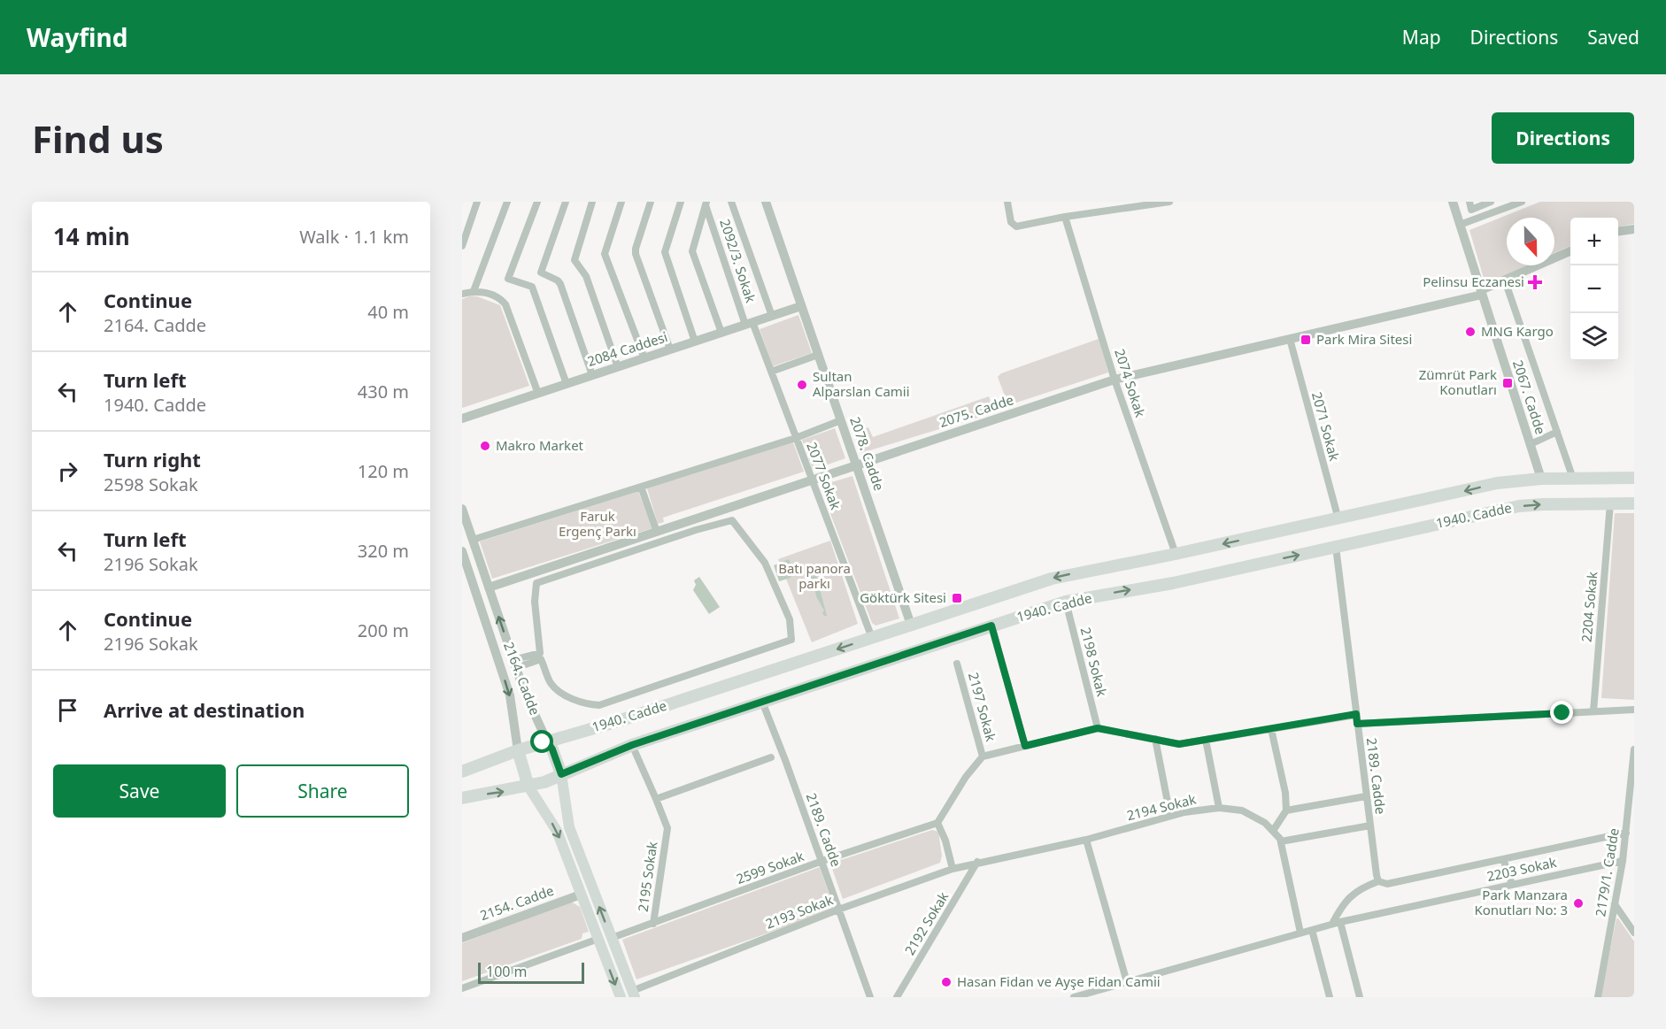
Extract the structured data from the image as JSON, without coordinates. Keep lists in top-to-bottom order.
{
  "streets": {
    "main road": ["1940. Cadde", "2164. Cadde"],
    "street": [
      "2092/3. Sokak",
      "2084 Caddesi",
      "2074 Sokak",
      "2067. Cadde",
      "2075. Cadde",
      "2071 Sokak",
      "2078. Cadde",
      "2077 Sokak",
      "2204 Sokak",
      "2198 Sokak",
      "2197 Sokak",
      "2189. Cadde",
      "2194 Sokak",
      "2599 Sokak",
      "2203 Sokak",
      "2179/1. Cadde",
      "2195 Sokak",
      "2154. Cadde",
      "2193 Sokak",
      "2192 Sokak"
    ]
  },
  "crossings": [
    ["2092/3. Sokak", "2084 Caddesi"],
    ["2092/3. Sokak", "2077 Sokak"],
    ["2084 Caddesi", "2078. Cadde"],
    ["2084 Caddesi", "2077 Sokak"],
    ["2074 Sokak", "2075. Cadde"],
    ["2074 Sokak", "1940. Cadde"],
    ["2067. Cadde", "2075. Cadde"],
    ["2067. Cadde", "1940. Cadde"],
    ["2075. Cadde", "2071 Sokak"],
    ["2075. Cadde", "2078. Cadde"],
    ["2075. Cadde", "2077 Sokak"],
    ["2075. Cadde", "2164. Cadde"],
    ["2071 Sokak", "1940. Cadde"],
    ["2078. Cadde", "1940. Cadde"],
    ["2077 Sokak", "1940. Cadde"],
    ["1940. Cadde", "2204 Sokak"],
    ["1940. Cadde", "2198 Sokak"],
    ["1940. Cadde", "2164. Cadde"],
    ["1940. Cadde", "2189. Cadde"],
    ["1940. Cadde", "2195 Sokak"],
    ["2164. Cadde", "2599 Sokak"],
    ["2164. Cadde", "2154. Cadde"],
    ["2164. Cadde", "2193 Sokak"],
    ["2189. Cadde", "2599 Sokak"],
    ["2189. Cadde", "2203 Sokak"],
    ["2189. Cadde", "2193 Sokak"],
    ["2194 Sokak", "2193 Sokak"],
    ["2194 Sokak", "2192 Sokak"],
    ["2599 Sokak", "2195 Sokak"],
    ["2203 Sokak", "2179/1. Cadde"],
    ["2193 Sokak", "2192 Sokak"]
  ],
  "parks": ["Faruk Ergenç Parkı", "Batı panora parkı"],
  "places": {
    "health": ["Pelinsu Eczanesi"],
    "other": [
      "MNG Kargo",
      "Sultan Alparslan Camii",
      "Makro Market",
      "Park Manzara Konutları No: 3",
      "Hasan Fidan ve Ayşe Fidan Camii"
    ],
    "transit": ["Park Mira Sitesi", "Zümrüt Park Konutları", "Göktürk Sitesi"]
  },
  "scale_bar": "100 m",
  "north": "bottom",
  "page": {
    "header": "Wayfind",
    "nav": ["Map", "Directions", "Saved"],
    "buttons": [
      "Directions",
      ["Save", "Share"]
    ],
    "title": "Find us",
    "heading": ["14 min", "Walk · 1.1 km"],
    "map_buttons": ["+", "−"],
    "list": [
      ["Continue", "2164. Cadde", "40 m"],
      ["Turn left", "1940. Cadde", "430 m"],
      ["Turn right", "2598 Sokak", "120 m"],
      ["Turn left", "2196 Sokak", "320 m"],
      ["Continue", "2196 Sokak", "200 m"],
      "Arrive at destination"
    ],
    "scale": "100 m"
  }
}
